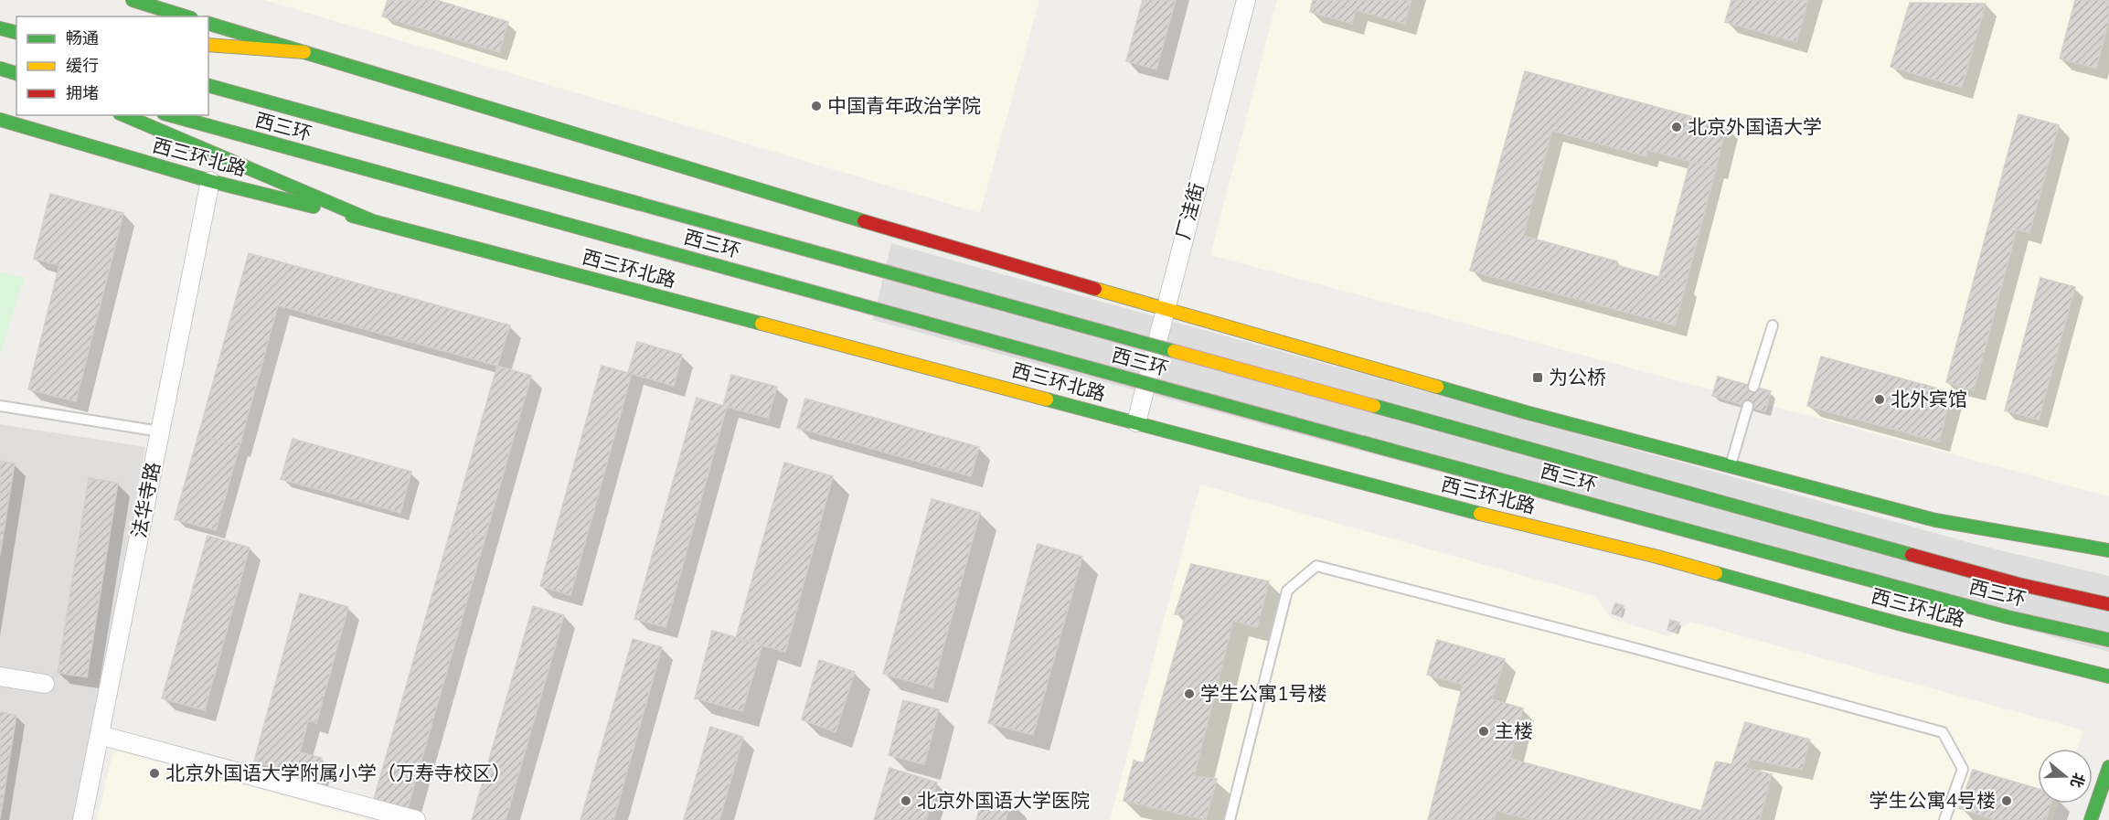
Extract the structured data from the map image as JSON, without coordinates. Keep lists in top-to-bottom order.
{
  "streets": {
    "main road": ["西三环", "西三环北路"],
    "street": ["厂洼街", "法华寺路"]
  },
  "crossings": [
    ["西三环北路", "厂洼街"],
    ["西三环北路", "法华寺路"]
  ],
  "places": {
    "other": [
      "中国青年政治学院",
      "北京外国语大学",
      "北外宾馆",
      "学生公寓1号楼",
      "主楼",
      "北京外国语大学附属小学（万寿寺校区）",
      "北京外国语大学医院",
      "学生公寓4号楼"
    ],
    "transit": ["为公桥"]
  },
  "legend": ["畅通", "缓行", "拥堵"],
  "north": "right"
}
